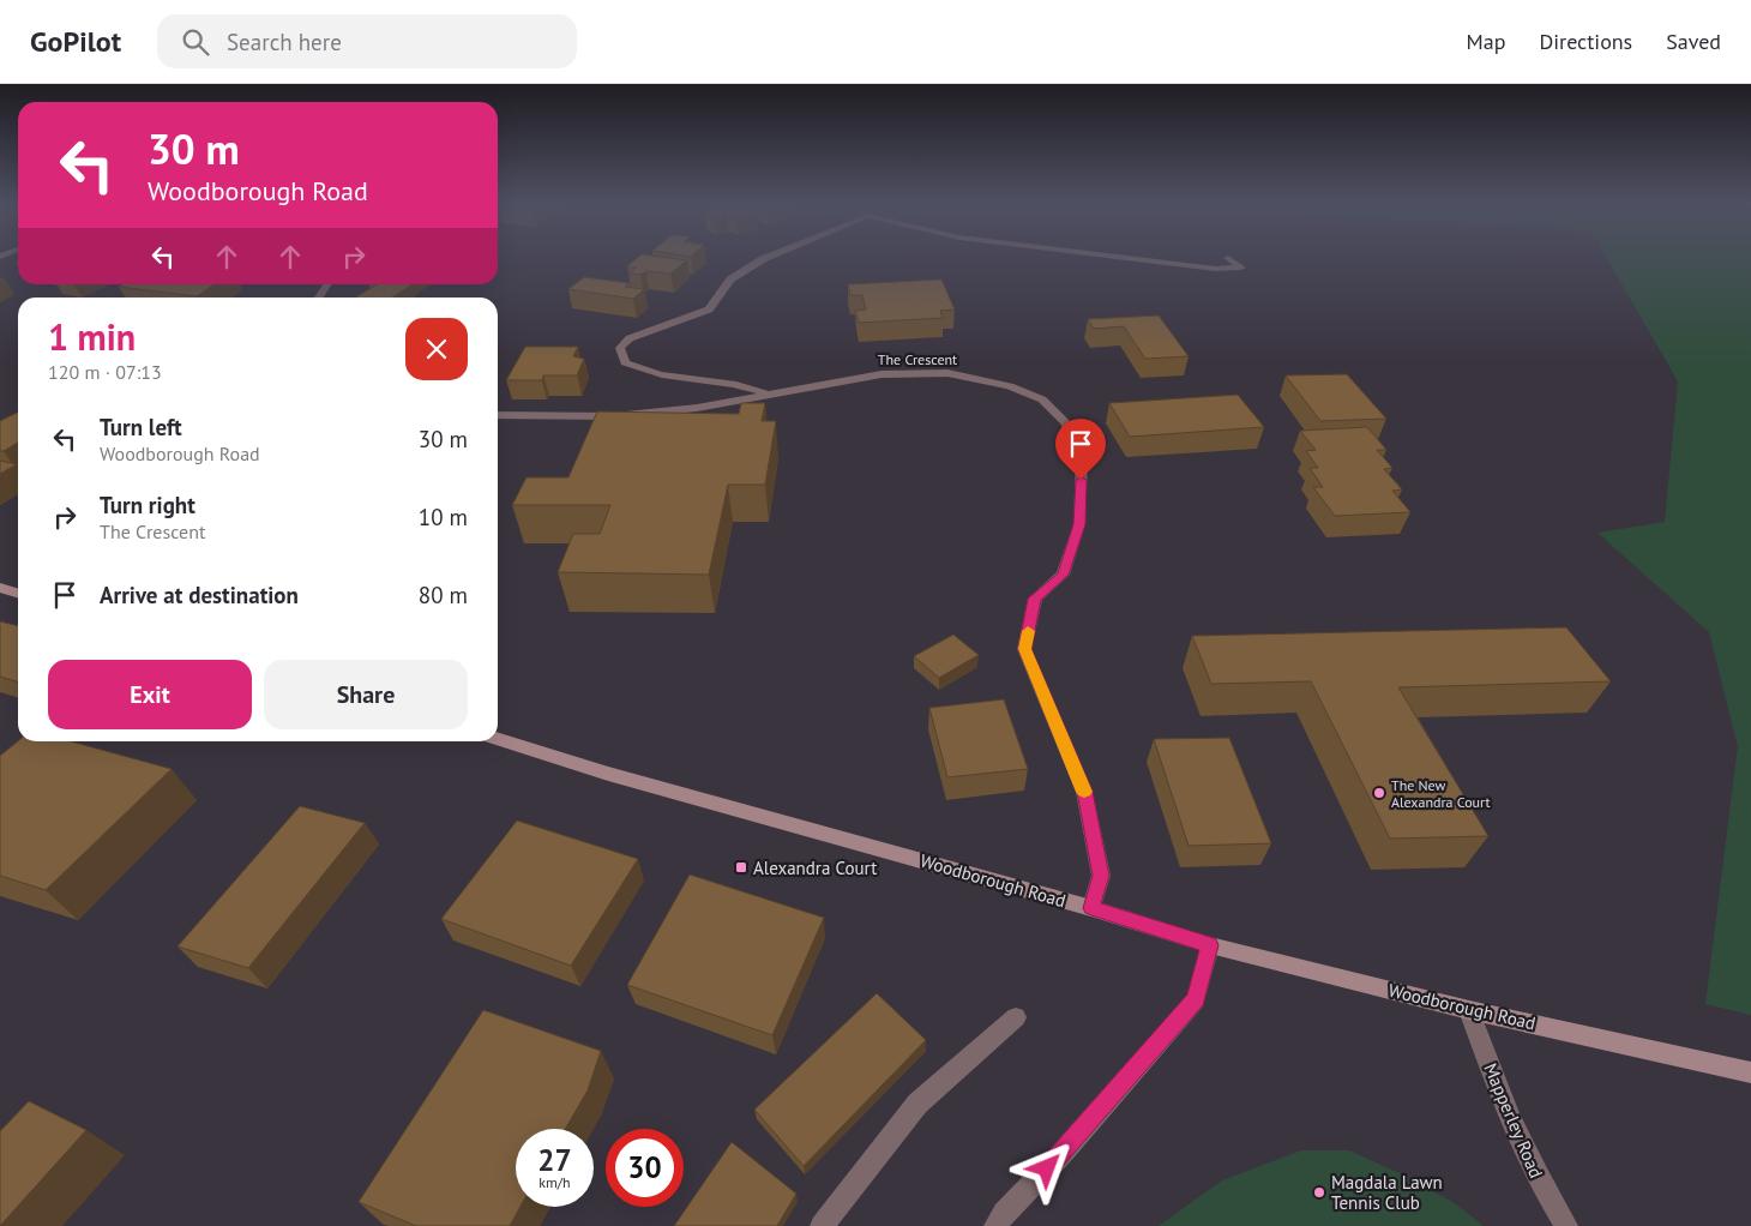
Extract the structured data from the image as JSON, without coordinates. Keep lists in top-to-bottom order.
{
  "streets": {
    "main road": ["Woodborough Road"],
    "street": ["The Crescent", "Mapperley Road"]
  },
  "crossings": [
    ["The Crescent", "Woodborough Road"],
    ["Woodborough Road", "Mapperley Road"]
  ],
  "places": {
    "other": ["The New Alexandra Court", "Magdala Lawn Tennis Club"],
    "transit": ["Alexandra Court"]
  },
  "page": {
    "header": "GoPilot",
    "search": "Search here",
    "nav": ["Map", "Directions", "Saved"],
    "turn": ["30 m", "Woodborough Road"],
    "heading": ["1 min", "120 m · 07:13"],
    "list": [
      {
        "name": "Turn left",
        "note": "Woodborough Road",
        "value": "30 m"
      },
      {
        "name": "Turn right",
        "note": "The Crescent",
        "value": "10 m"
      },
      {
        "name": "Arrive at destination",
        "value": "80 m"
      }
    ],
    "buttons": ["Exit", "Share"],
    "speed": "27 km/h",
    "limit": "30"
  }
}
